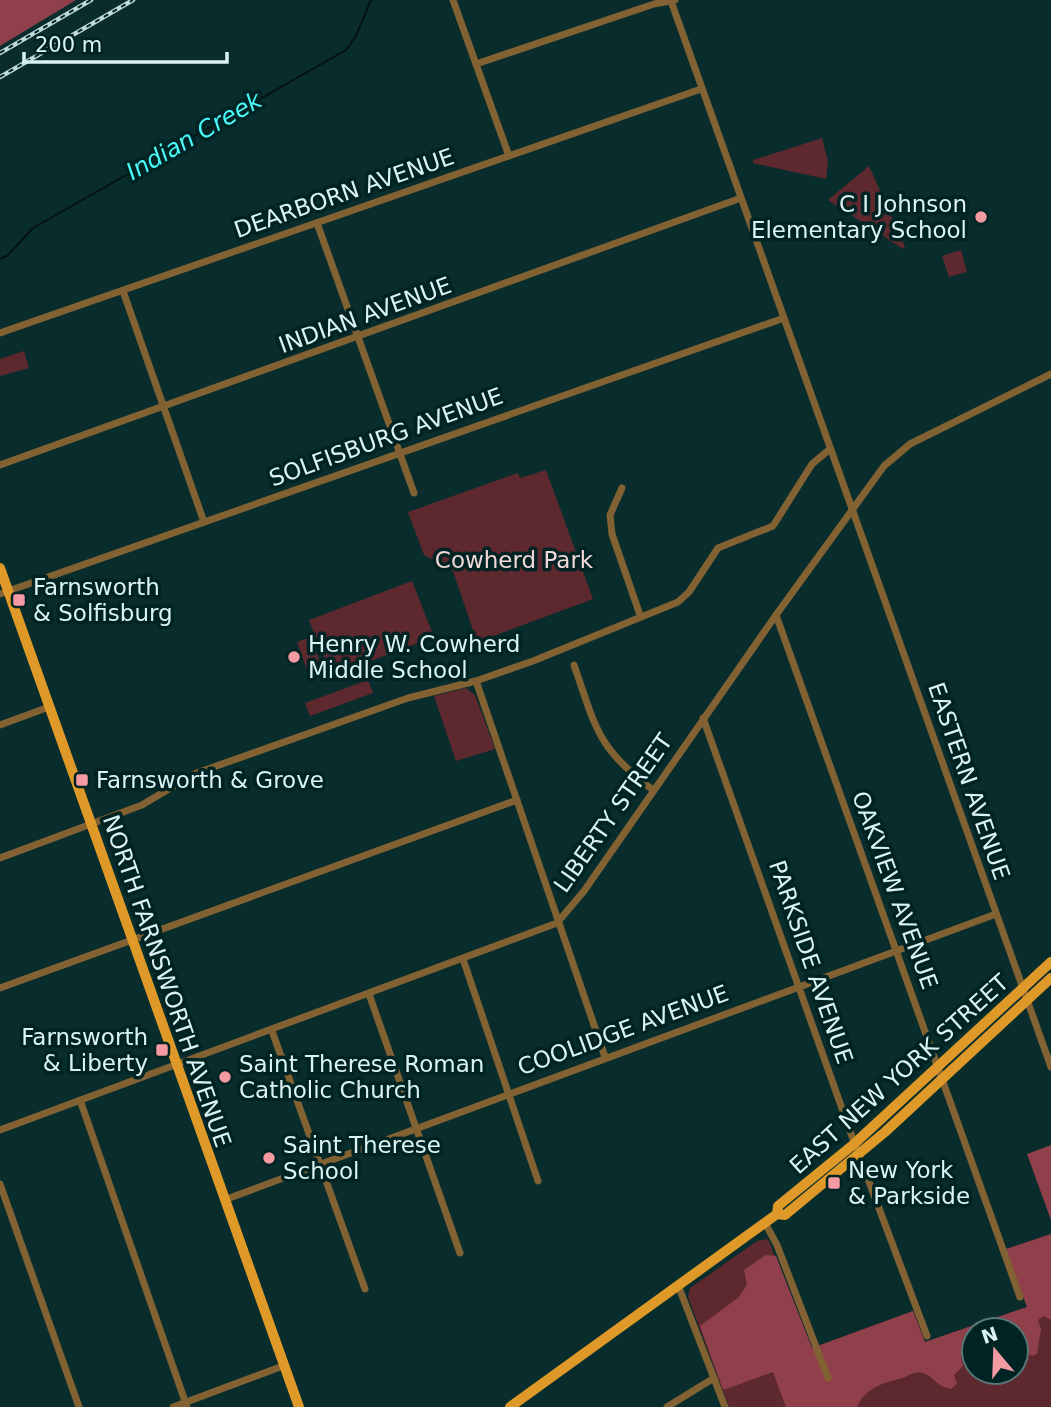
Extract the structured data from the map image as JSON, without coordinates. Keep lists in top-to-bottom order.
{
  "streets": {
    "main road": ["NORTH FARNSWORTH AVENUE", "EAST NEW YORK STREET"],
    "street": [
      "DEARBORN AVENUE",
      "INDIAN AVENUE",
      "SOLFISBURG AVENUE",
      "EASTERN AVENUE",
      "LIBERTY STREET",
      "OAKVIEW AVENUE",
      "PARKSIDE AVENUE",
      "COOLIDGE AVENUE"
    ]
  },
  "crossings": [
    ["DEARBORN AVENUE", "EASTERN AVENUE"],
    ["INDIAN AVENUE", "EASTERN AVENUE"],
    ["SOLFISBURG AVENUE", "EASTERN AVENUE"],
    ["SOLFISBURG AVENUE", "NORTH FARNSWORTH AVENUE"],
    ["EASTERN AVENUE", "LIBERTY STREET"],
    ["EASTERN AVENUE", "COOLIDGE AVENUE"],
    ["EASTERN AVENUE", "EAST NEW YORK STREET"],
    ["LIBERTY STREET", "OAKVIEW AVENUE"],
    ["LIBERTY STREET", "PARKSIDE AVENUE"],
    ["LIBERTY STREET", "NORTH FARNSWORTH AVENUE"],
    ["OAKVIEW AVENUE", "COOLIDGE AVENUE"],
    ["OAKVIEW AVENUE", "EAST NEW YORK STREET"],
    ["PARKSIDE AVENUE", "COOLIDGE AVENUE"],
    ["PARKSIDE AVENUE", "EAST NEW YORK STREET"],
    ["NORTH FARNSWORTH AVENUE", "COOLIDGE AVENUE"]
  ],
  "water": ["Indian Creek"],
  "parks": ["Cowherd Park"],
  "places": {
    "other": [
      "C I Johnson Elementary School",
      "Henry W. Cowherd Middle School",
      "Saint Therese Roman Catholic Church",
      "Saint Therese School"
    ],
    "transit": [
      "Farnsworth & Solfisburg",
      "Farnsworth & Grove",
      "Farnsworth & Liberty",
      "New York & Parkside"
    ]
  },
  "scale_bar": "200 m",
  "north": "top"
}
